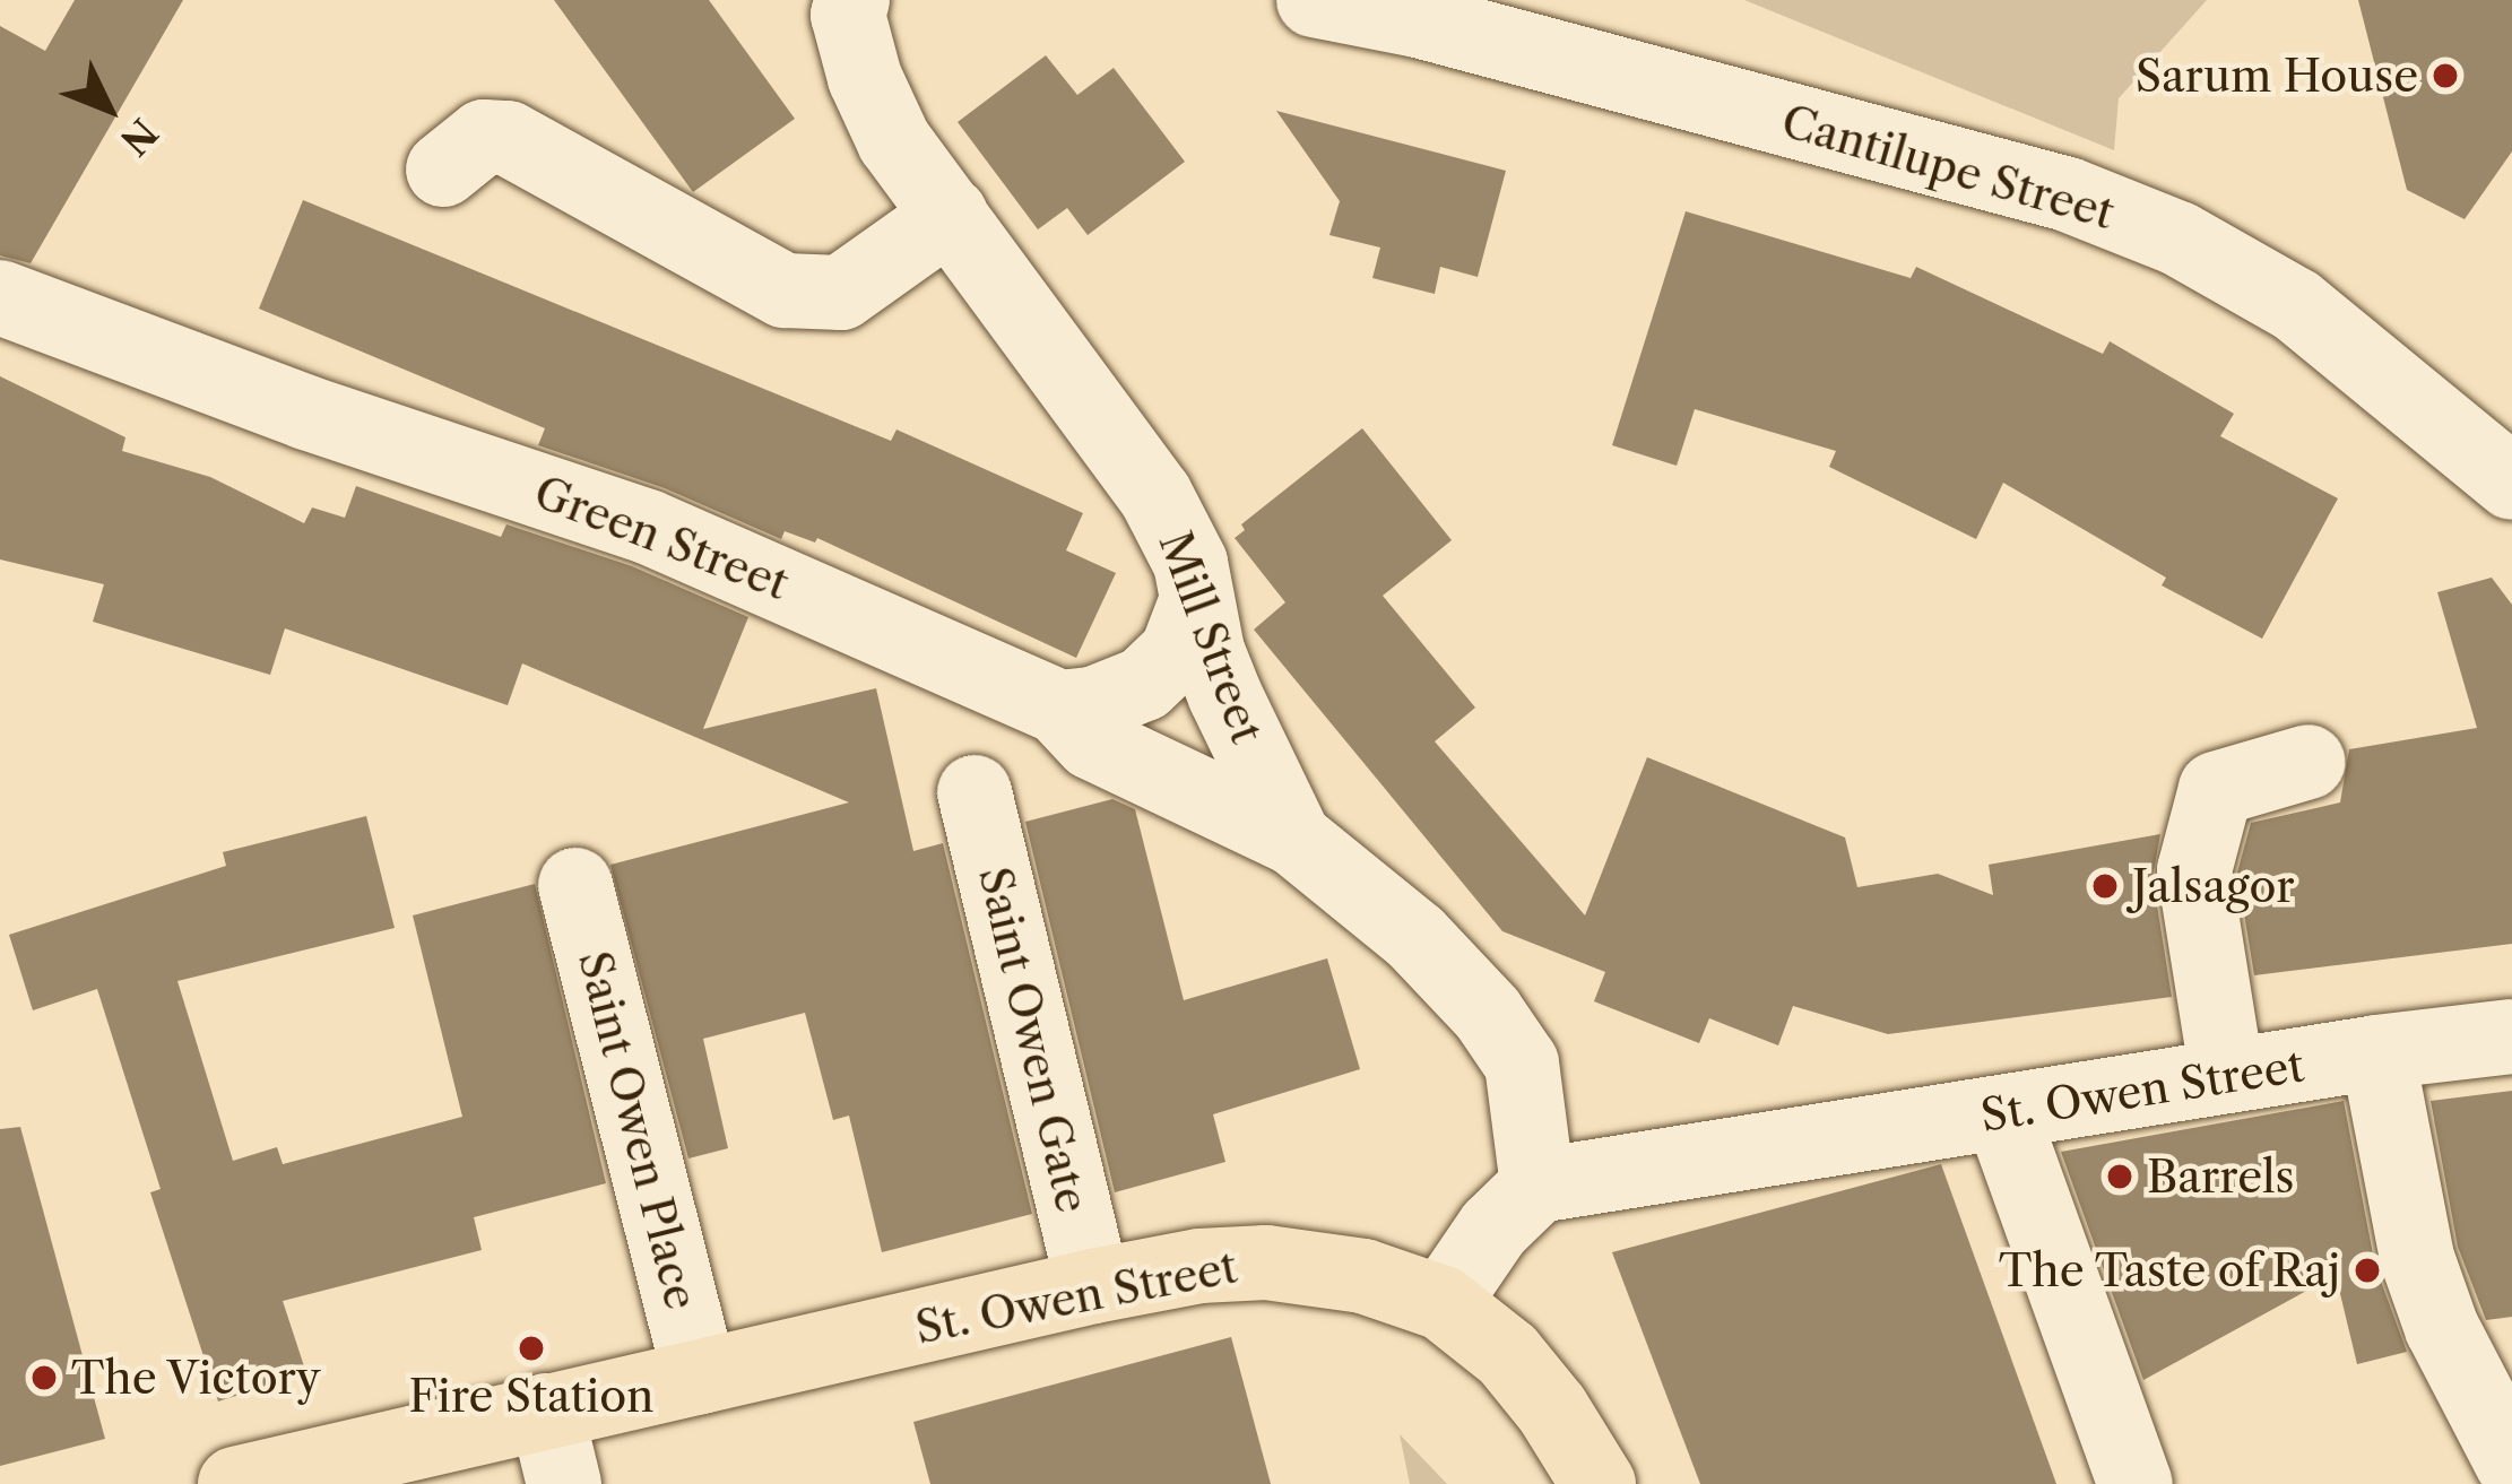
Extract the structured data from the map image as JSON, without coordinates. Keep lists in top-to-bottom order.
{
  "streets": {
    "highway": ["St. Owen Street"],
    "street": [
      "Cantilupe Street",
      "Green Street",
      "Mill Street",
      "Saint Owen Gate",
      "Saint Owen Place"
    ]
  },
  "crossings": [
    ["Green Street", "Mill Street"],
    ["Mill Street", "St. Owen Street"],
    ["Saint Owen Gate", "St. Owen Street"],
    ["St. Owen Street", "Saint Owen Place"]
  ],
  "places": [
    "Sarum House",
    "Jalsagor",
    "Barrels",
    "The Taste of Raj",
    "Fire Station",
    "The Victory"
  ],
  "north": "bottom right"
}
